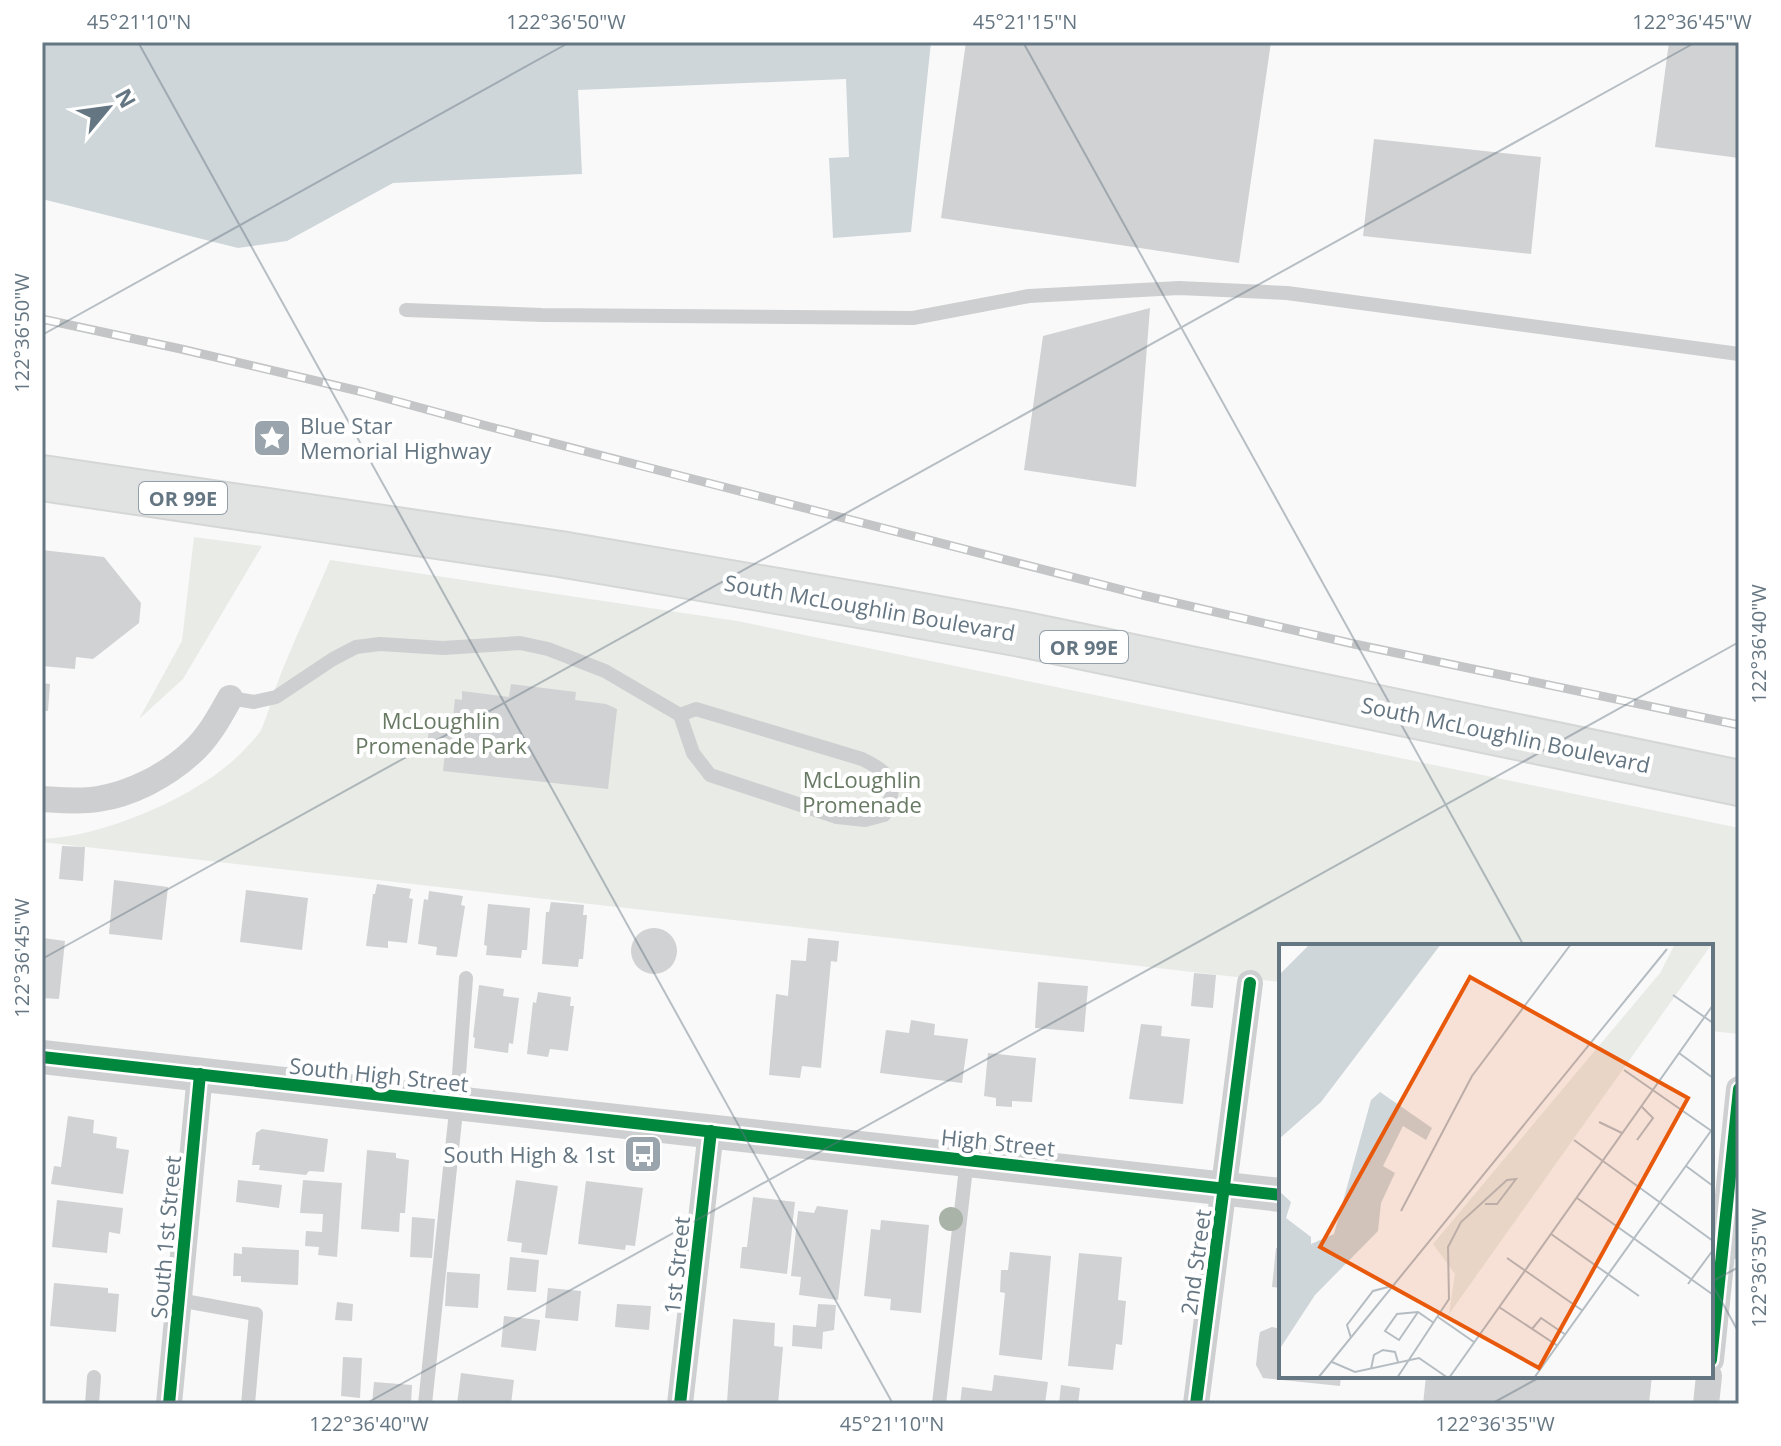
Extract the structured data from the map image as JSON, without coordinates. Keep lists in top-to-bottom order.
{
  "streets": {
    "highway": ["OR 99E", "South McLoughlin Boulevard"],
    "street": [
      "South High Street",
      "High Street",
      "South 1st Street",
      "2nd Street",
      "1st Street"
    ]
  },
  "crossings": [
    ["South High Street", "High Street"],
    ["South High Street", "South 1st Street"],
    ["South High Street", "1st Street"],
    ["High Street", "2nd Street"],
    ["High Street", "1st Street"]
  ],
  "parks": ["McLoughlin Promenade Park", "McLoughlin Promenade"],
  "places": {
    "place": ["Blue Star Memorial Highway"],
    "bus stop": ["South High & 1st"]
  },
  "north": "top right",
  "coordinates": [
    "45°21'10\"N",
    "122°36'50\"W",
    "45°21'15\"N",
    "122°36'45\"W",
    "122°36'40\"W",
    "122°36'35\"W"
  ]
}
